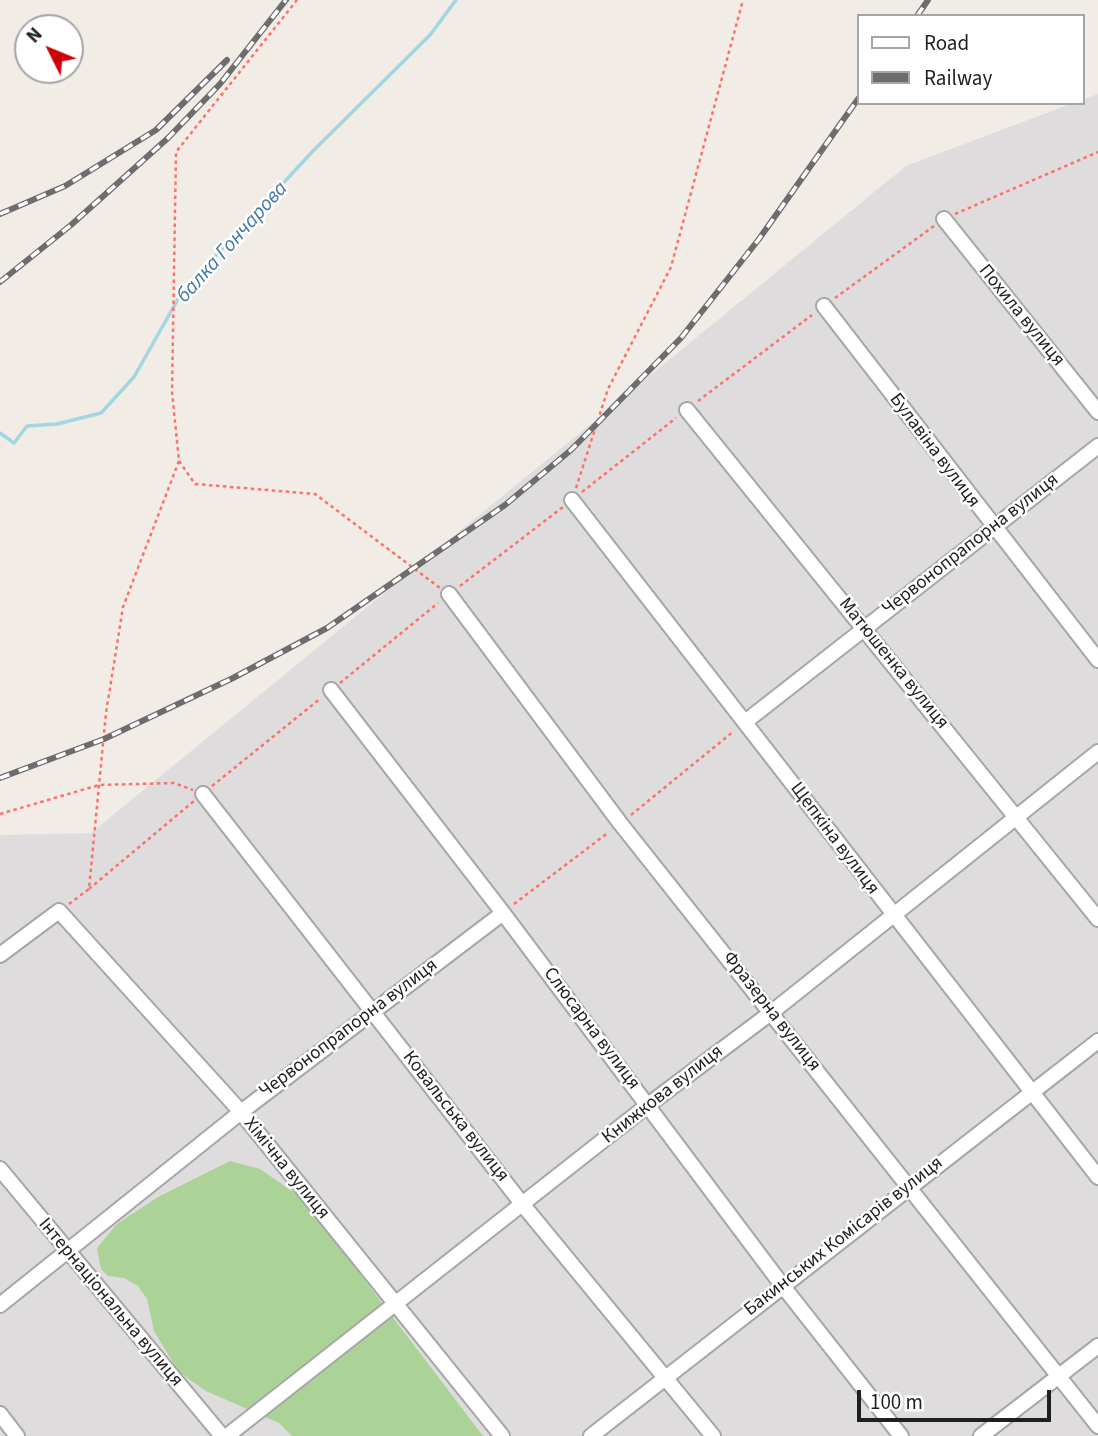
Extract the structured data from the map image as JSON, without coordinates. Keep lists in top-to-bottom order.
{
  "streets": {
    "street": [
      "Похила вулиця",
      "Булавіна вулиця",
      "Червонопрапорна вулиця",
      "Матюшенка вулиця",
      "Щепкіна вулиця",
      "Фразерна вулиця",
      "Слюсарна вулиця",
      "Книжкова вулиця",
      "Ковальська вулиця",
      "Хімічна вулиця",
      "Бакинських Комісарів вулиця",
      "Інтернаціональна вулиця"
    ]
  },
  "crossings": [
    ["Булавіна вулиця", "Червонопрапорна вулиця"],
    ["Червонопрапорна вулиця", "Матюшенка вулиця"],
    ["Червонопрапорна вулиця", "Щепкіна вулиця"],
    ["Червонопрапорна вулиця", "Слюсарна вулиця"],
    ["Червонопрапорна вулиця", "Ковальська вулиця"],
    ["Червонопрапорна вулиця", "Хімічна вулиця"],
    ["Червонопрапорна вулиця", "Інтернаціональна вулиця"],
    ["Матюшенка вулиця", "Книжкова вулиця"],
    ["Щепкіна вулиця", "Книжкова вулиця"],
    ["Щепкіна вулиця", "Бакинських Комісарів вулиця"],
    ["Фразерна вулиця", "Книжкова вулиця"],
    ["Фразерна вулиця", "Бакинських Комісарів вулиця"],
    ["Слюсарна вулиця", "Книжкова вулиця"],
    ["Слюсарна вулиця", "Бакинських Комісарів вулиця"],
    ["Книжкова вулиця", "Ковальська вулиця"],
    ["Книжкова вулиця", "Хімічна вулиця"],
    ["Ковальська вулиця", "Бакинських Комісарів вулиця"]
  ],
  "water": ["балка Гончарова"],
  "legend": ["Road", "Railway"],
  "scale_bar": "100 m",
  "north": "top left"
}
